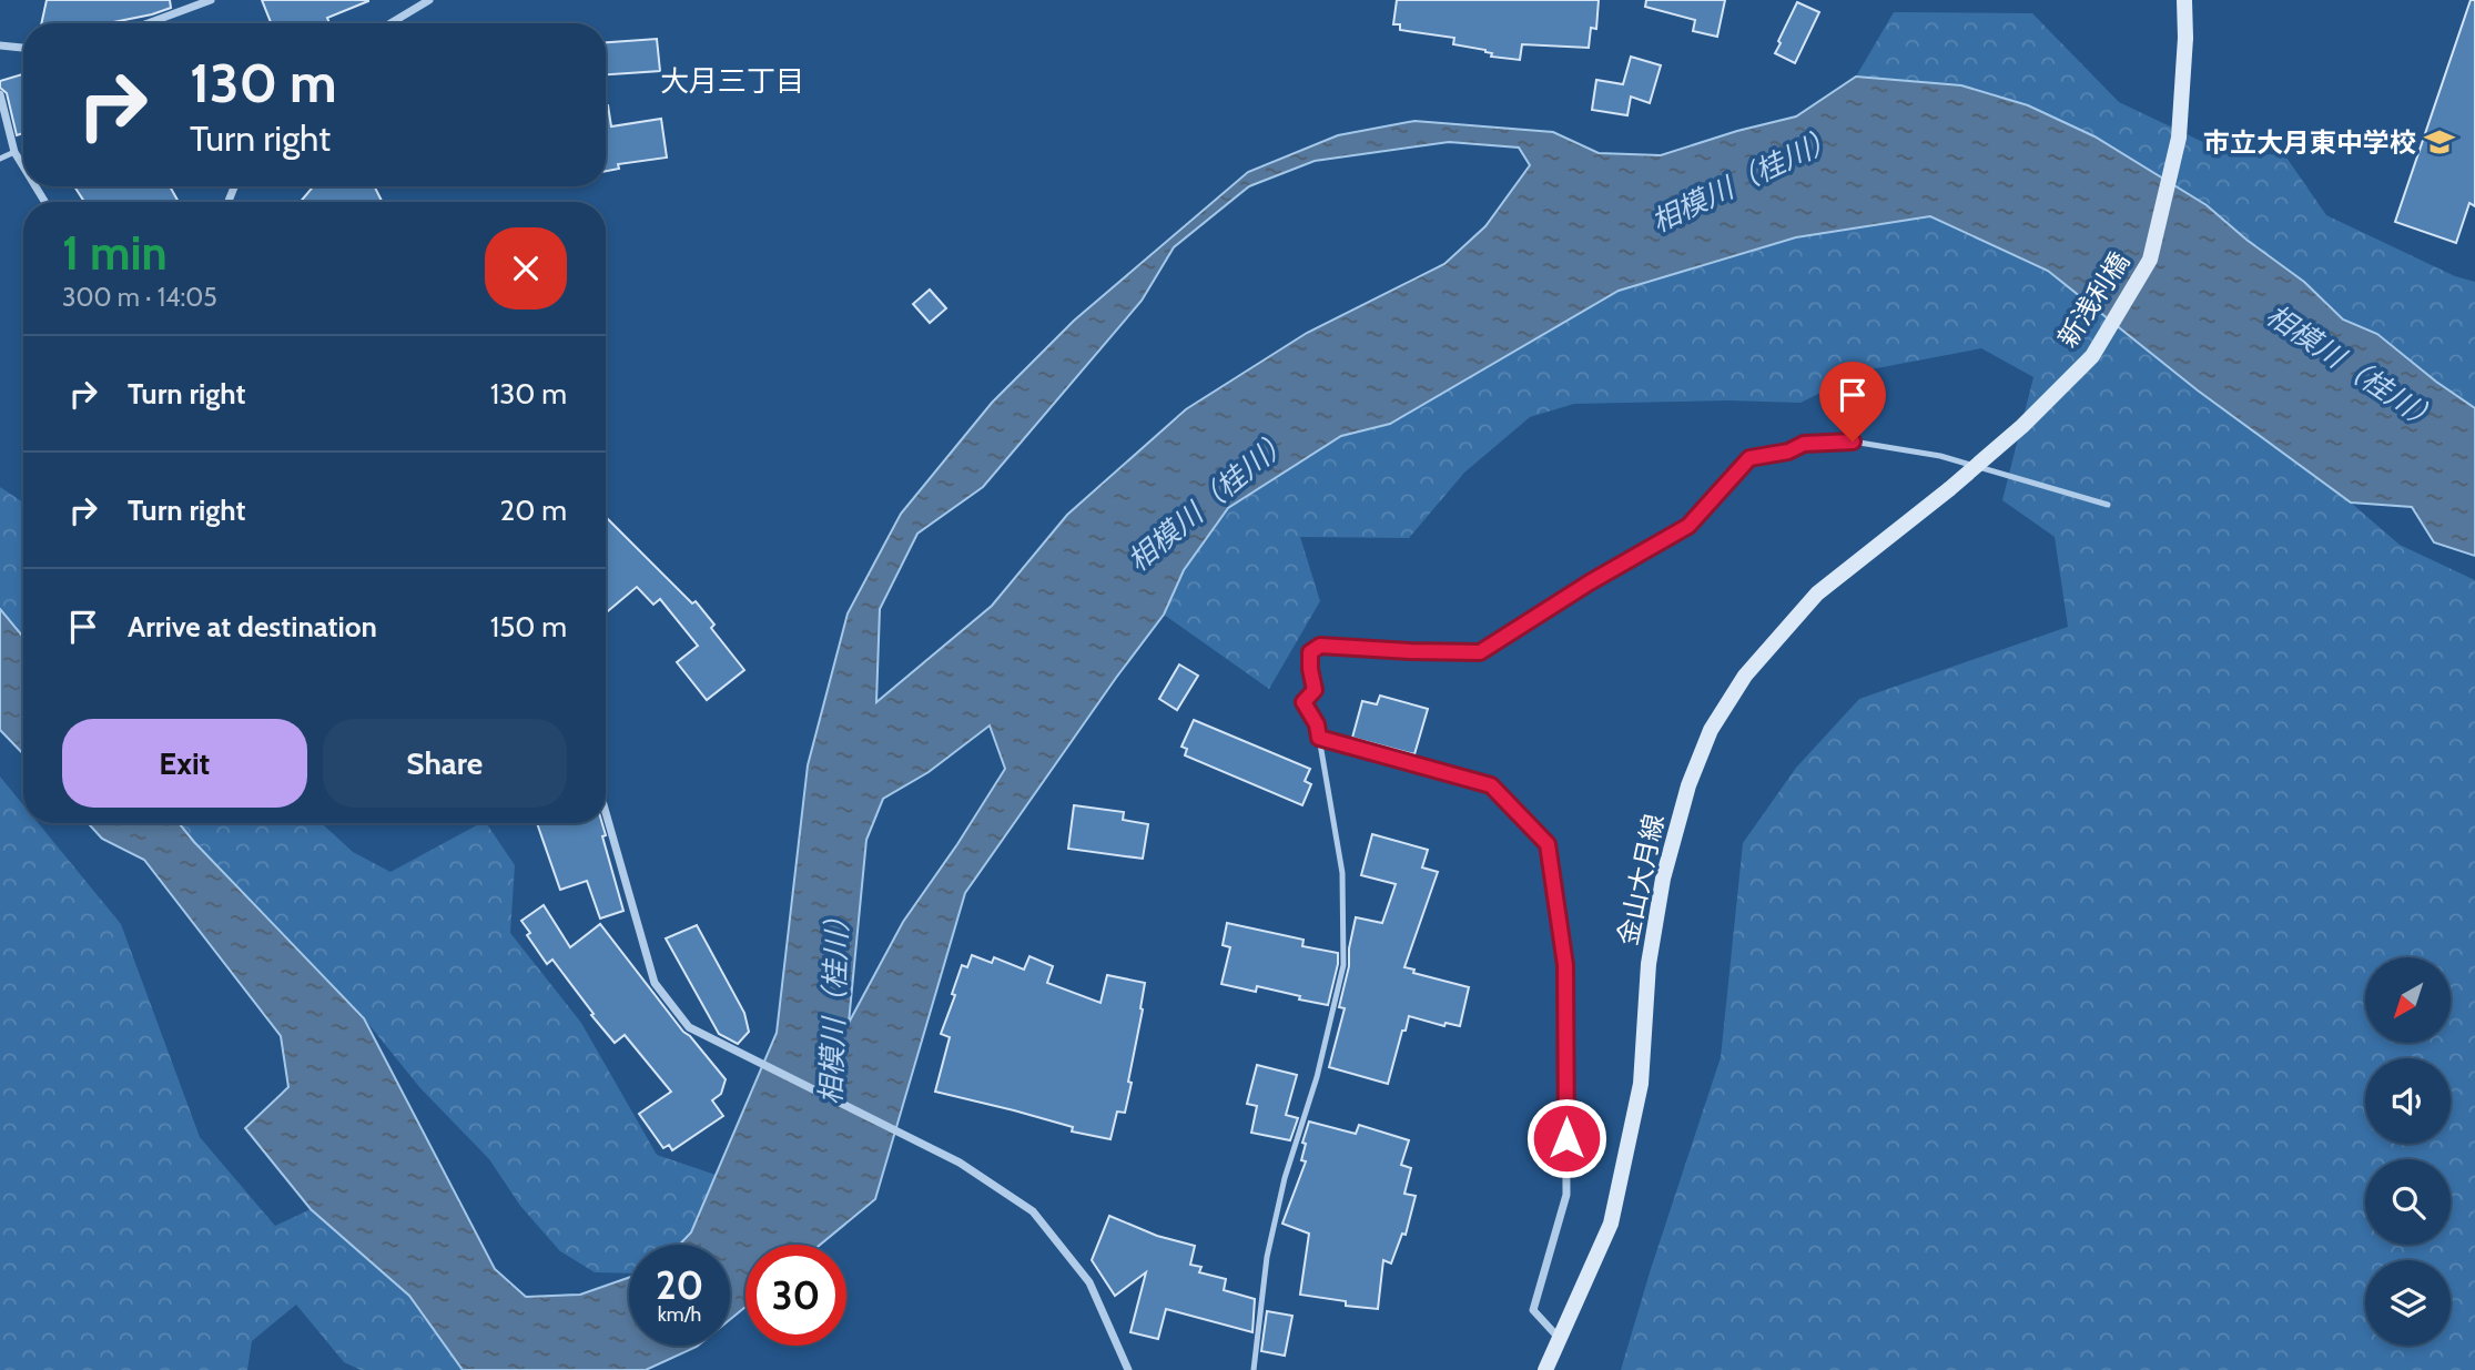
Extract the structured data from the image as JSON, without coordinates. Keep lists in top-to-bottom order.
{
  "streets": {
    "main road": ["新浅利橋", "金山大月線"]
  },
  "crossings": [
    ["新浅利橋", "金山大月線"]
  ],
  "districts": ["大月三丁目"],
  "water": ["相模川（桂川）"],
  "places": {
    "school or university": ["市立大月東中学校"]
  },
  "north": "bottom left",
  "page": {
    "turn": ["130 m", "Turn right"],
    "heading": ["1 min", "300 m · 14:05"],
    "list": [
      {
        "name": "Turn right",
        "value": "130 m"
      },
      {
        "name": "Turn right",
        "value": "20 m"
      },
      {
        "name": "Arrive at destination",
        "value": "150 m"
      }
    ],
    "buttons": ["Exit", "Share"],
    "speed": "20 km/h",
    "limit": "30"
  }
}
